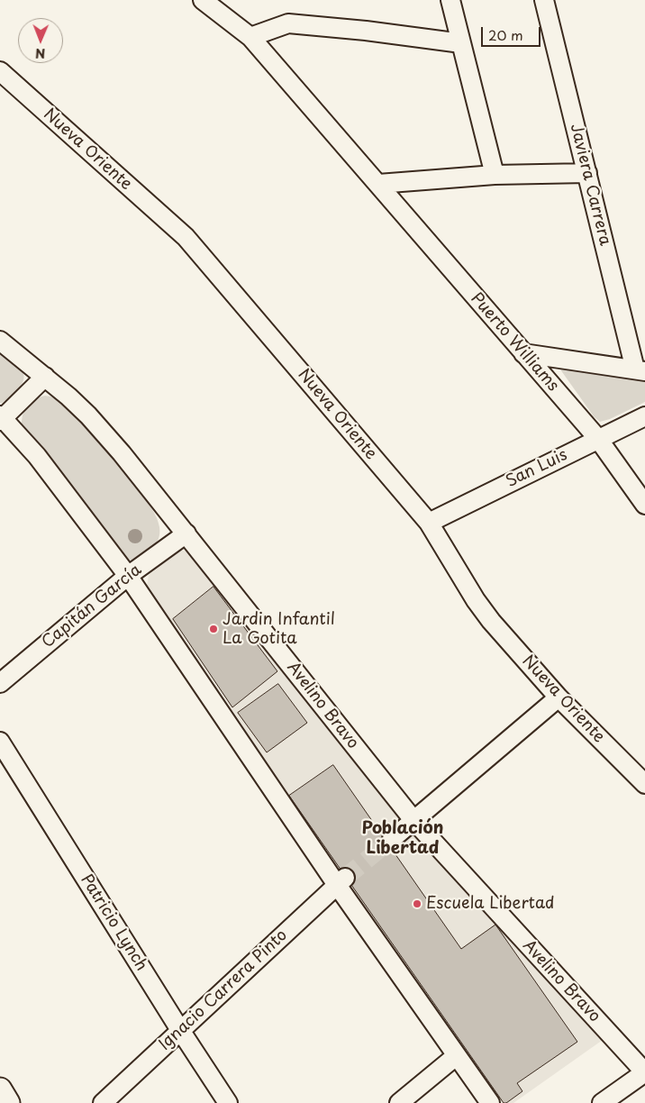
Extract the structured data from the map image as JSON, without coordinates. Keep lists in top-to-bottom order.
{
  "streets": {
    "street": [
      "Nueva Oriente",
      "Javiera Carrera",
      "Puerto Williams",
      "San Luis",
      "Capitán García",
      "Avelino Bravo",
      "Patricio Lynch",
      "Ignacio Carrera Pinto"
    ]
  },
  "crossings": [
    ["Nueva Oriente", "San Luis"],
    ["Puerto Williams", "San Luis"],
    ["Capitán García", "Avelino Bravo"],
    ["Patricio Lynch", "Ignacio Carrera Pinto"]
  ],
  "districts": ["Población Libertad"],
  "places": ["Jardin Infantil La Gotita", "Escuela Libertad"],
  "scale_bar": "20 m",
  "north": "bottom"
}
